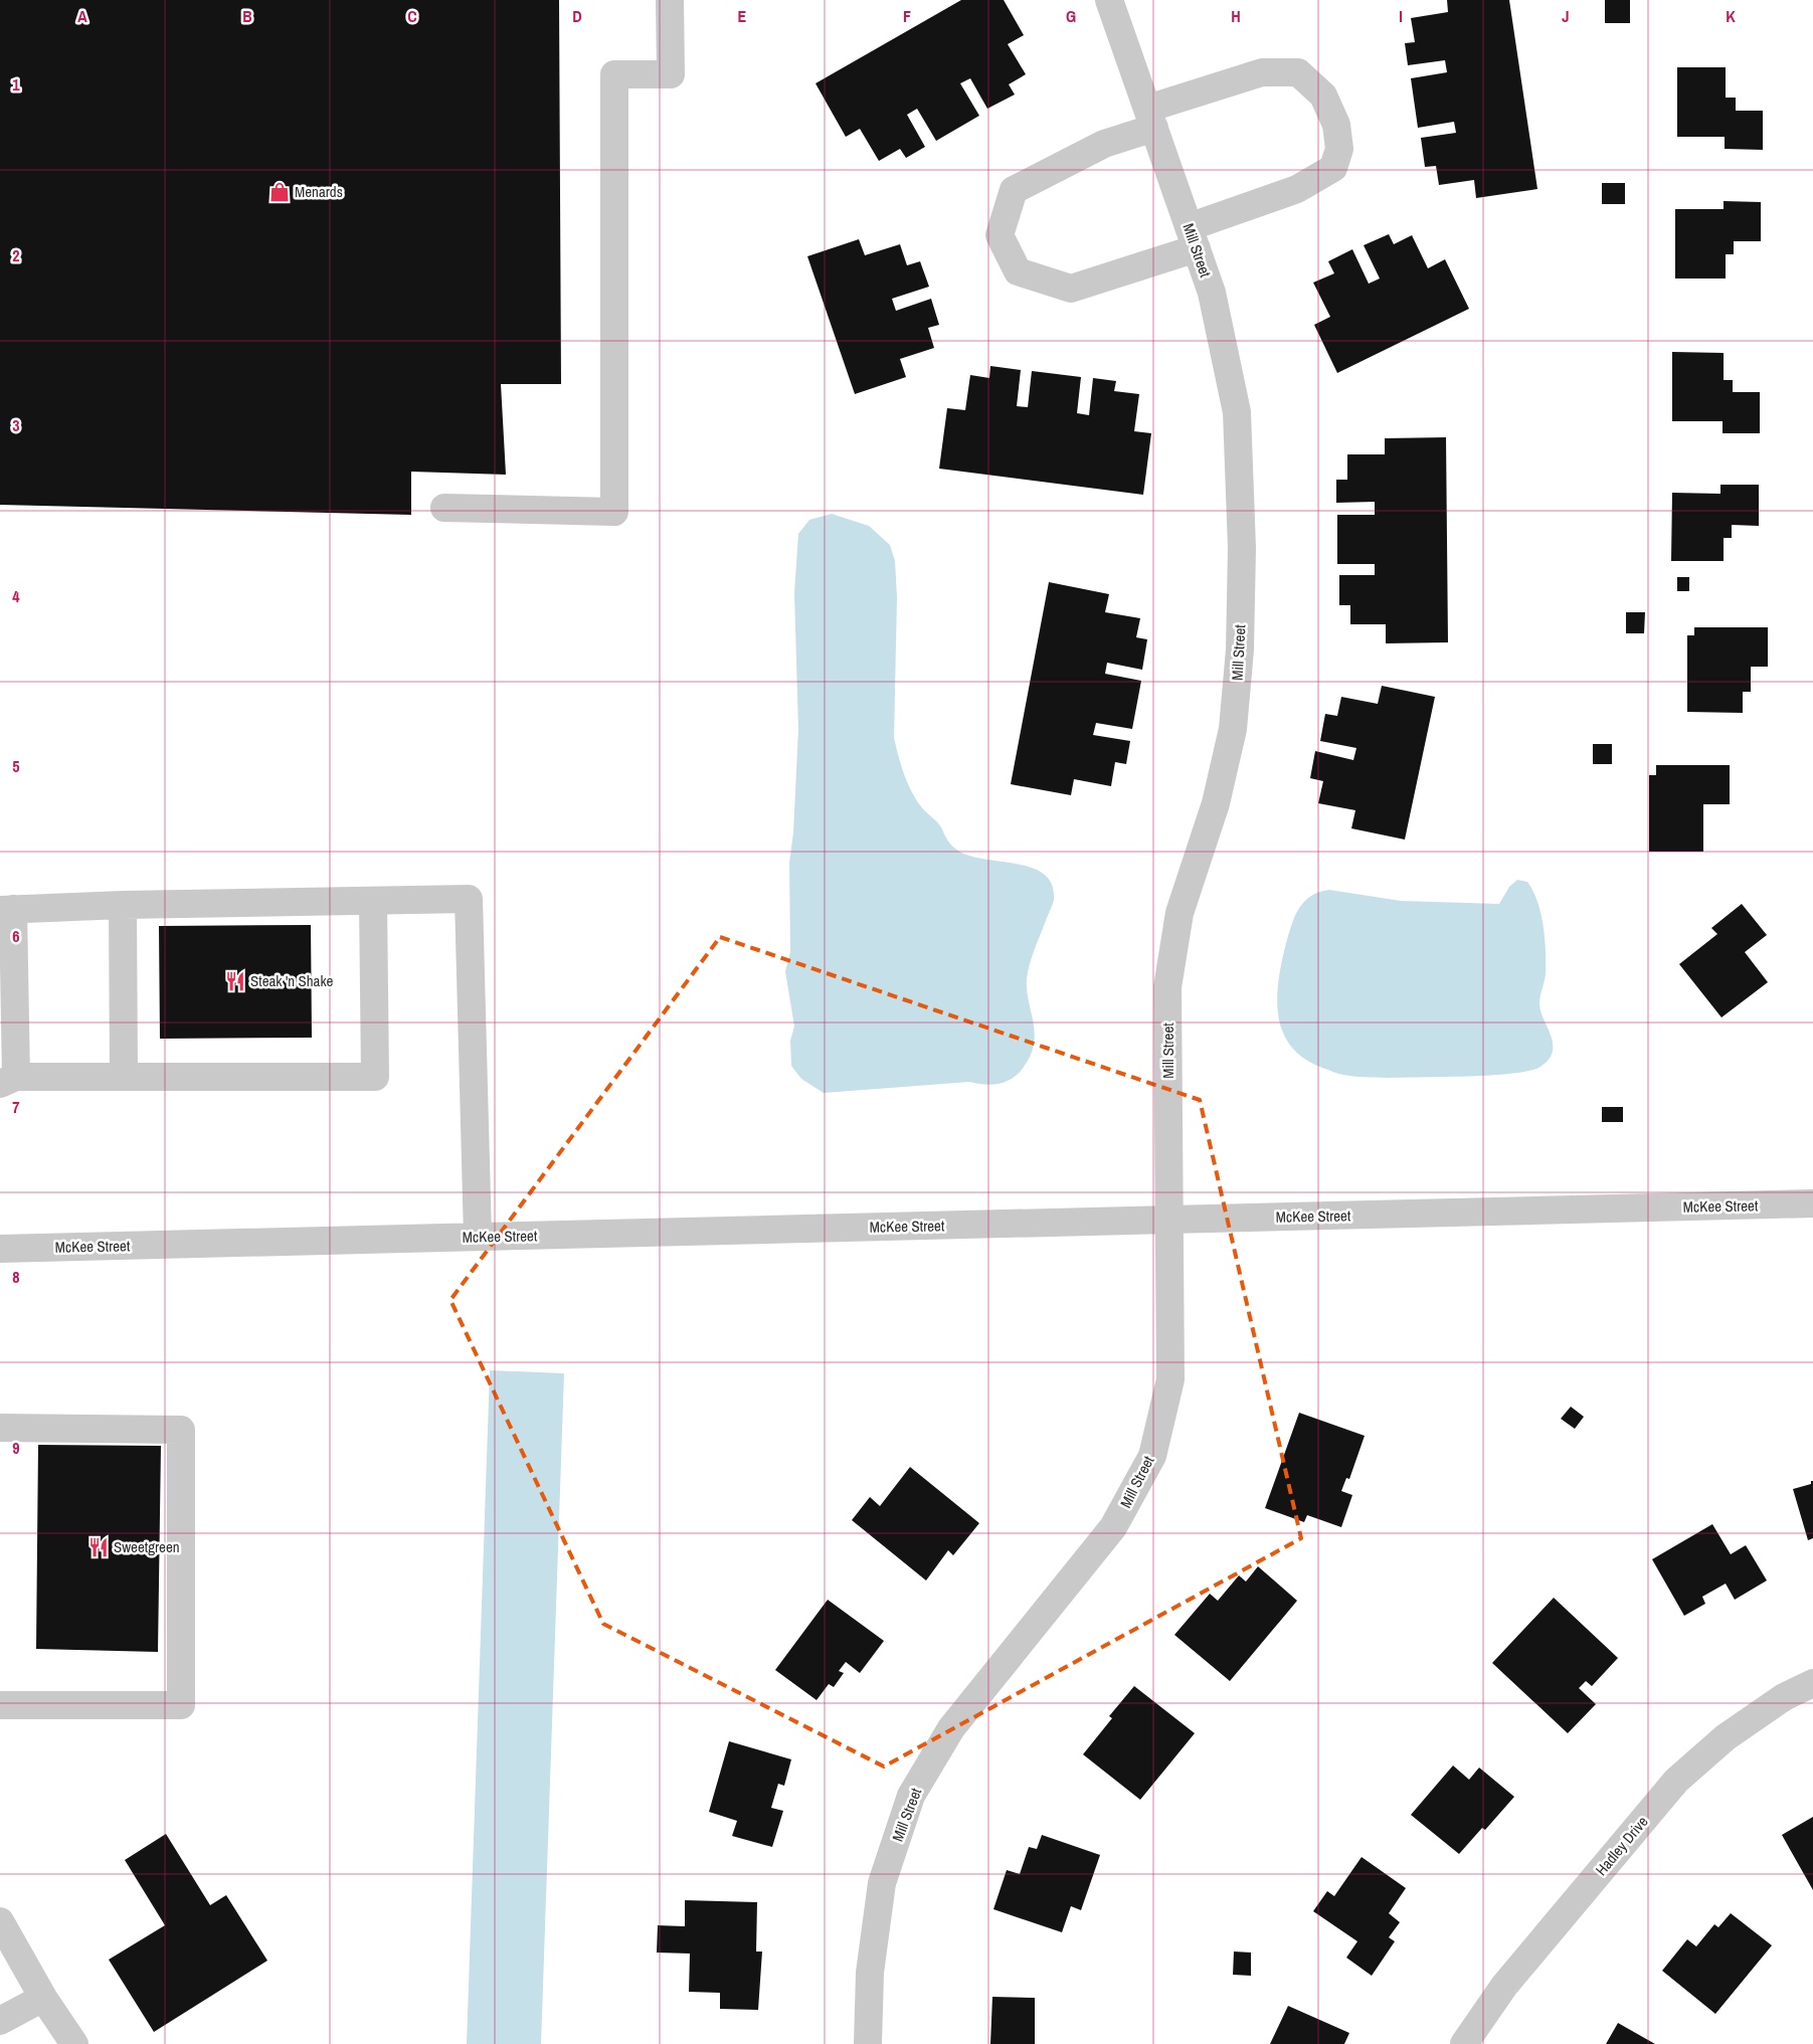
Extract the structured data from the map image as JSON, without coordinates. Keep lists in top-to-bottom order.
{
  "streets": {
    "street": ["Mill Street", "McKee Street", "Hadley Drive"]
  },
  "crossings": [
    ["Mill Street", "McKee Street"]
  ],
  "places": {
    "shop": ["Menards"],
    "restaurant": ["Steak 'n Shake", "Sweetgreen"]
  },
  "grid": {
    "columns": [
      "A",
      "B",
      "C",
      "D",
      "E",
      "F",
      "G",
      "H",
      "I",
      "J",
      "K"
    ],
    "rows": [
      "1",
      "2",
      "3",
      "4",
      "5",
      "6",
      "7",
      "8",
      "9"
    ]
  }
}
